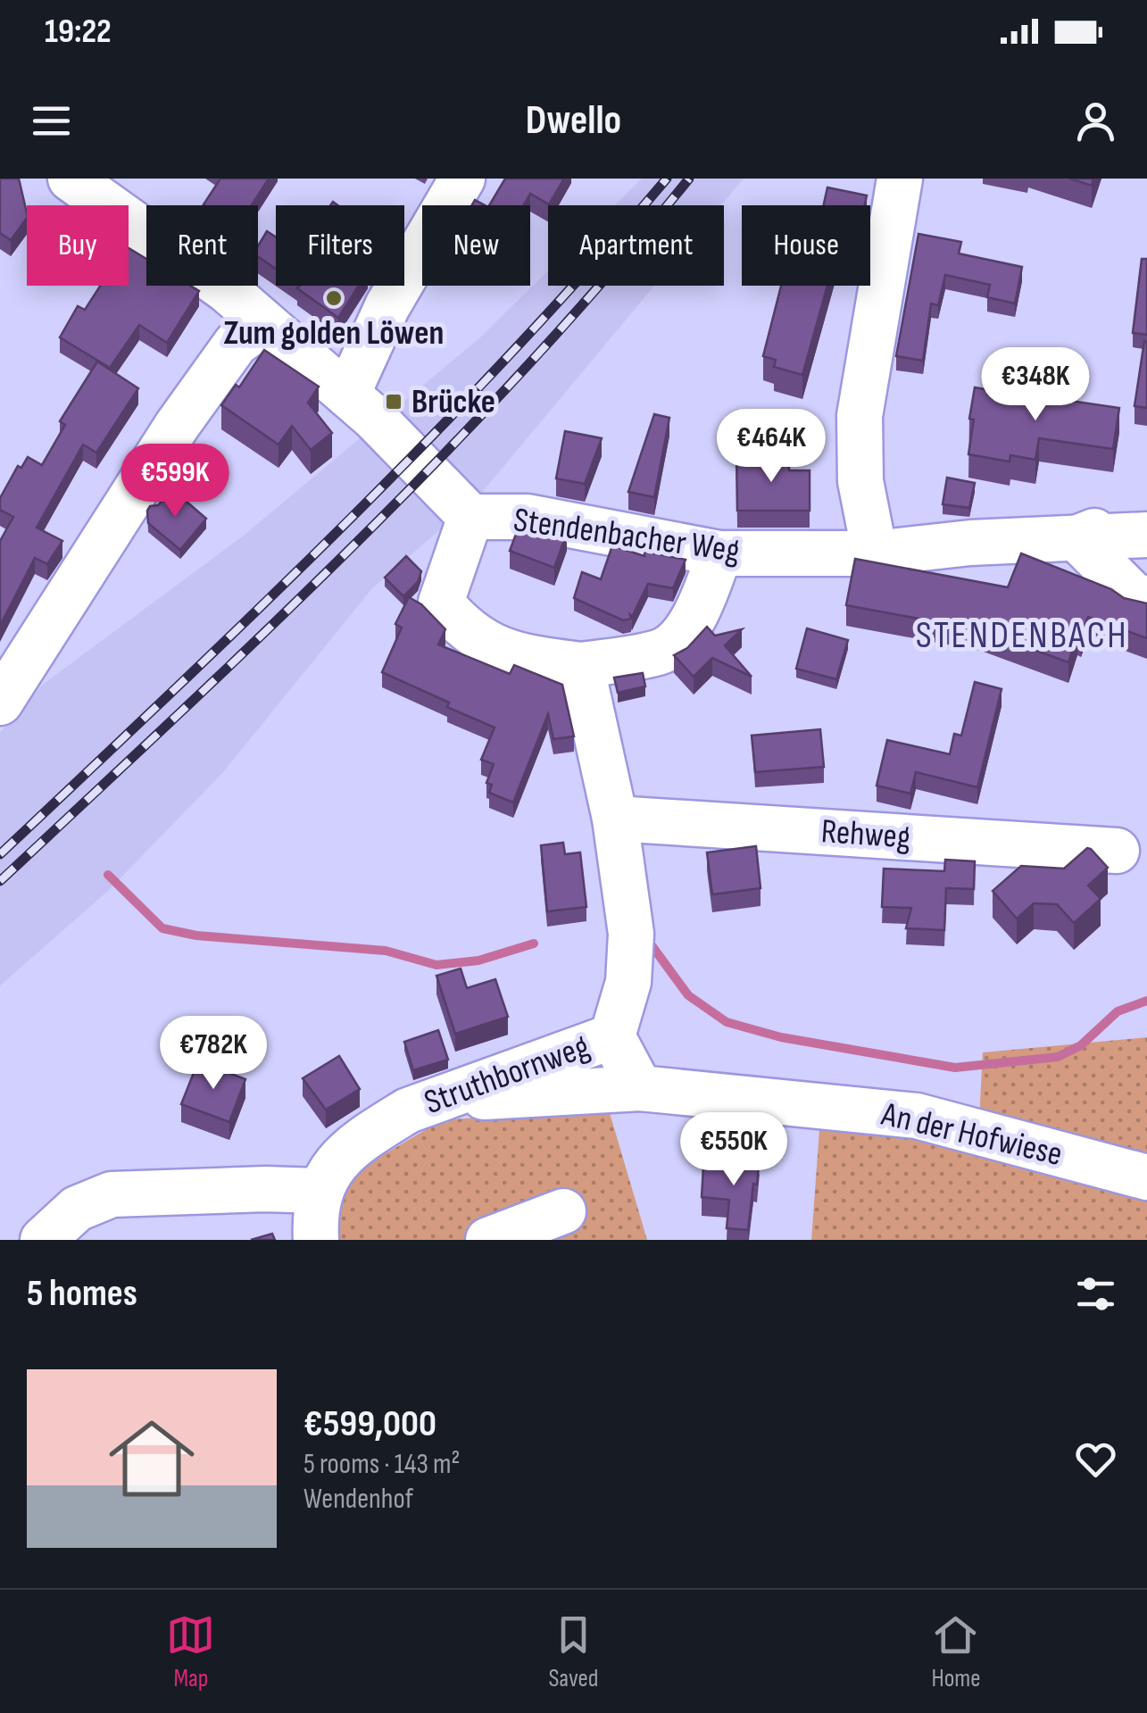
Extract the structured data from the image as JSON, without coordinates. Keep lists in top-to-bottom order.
{
  "streets": {
    "street": [
      "Stendenbacher Weg",
      "Rehweg",
      "Struthbornweg",
      "An der Hofwiese"
    ]
  },
  "crossings": [
    ["Rehweg", "Struthbornweg"],
    ["Struthbornweg", "An der Hofwiese"]
  ],
  "districts": ["STENDENBACH"],
  "places": {
    "other": ["Zum golden Löwen"],
    "transit": ["Brücke"]
  },
  "page": {
    "status": "19:22",
    "header": "Dwello",
    "chip": [
      "Buy",
      "Rent",
      "Filters",
      "New",
      "Apartment",
      "House"
    ],
    "price": [
      "€348K",
      "€464K",
      "€599K",
      "€782K",
      "€550K"
    ],
    "heading": "5 homes",
    "list": [
      {
        "name": "€599,000",
        "note": "5 rooms · 143 m² · Wendenhof"
      }
    ],
    "tabs": ["Map", "Saved", "Home"]
  }
}
